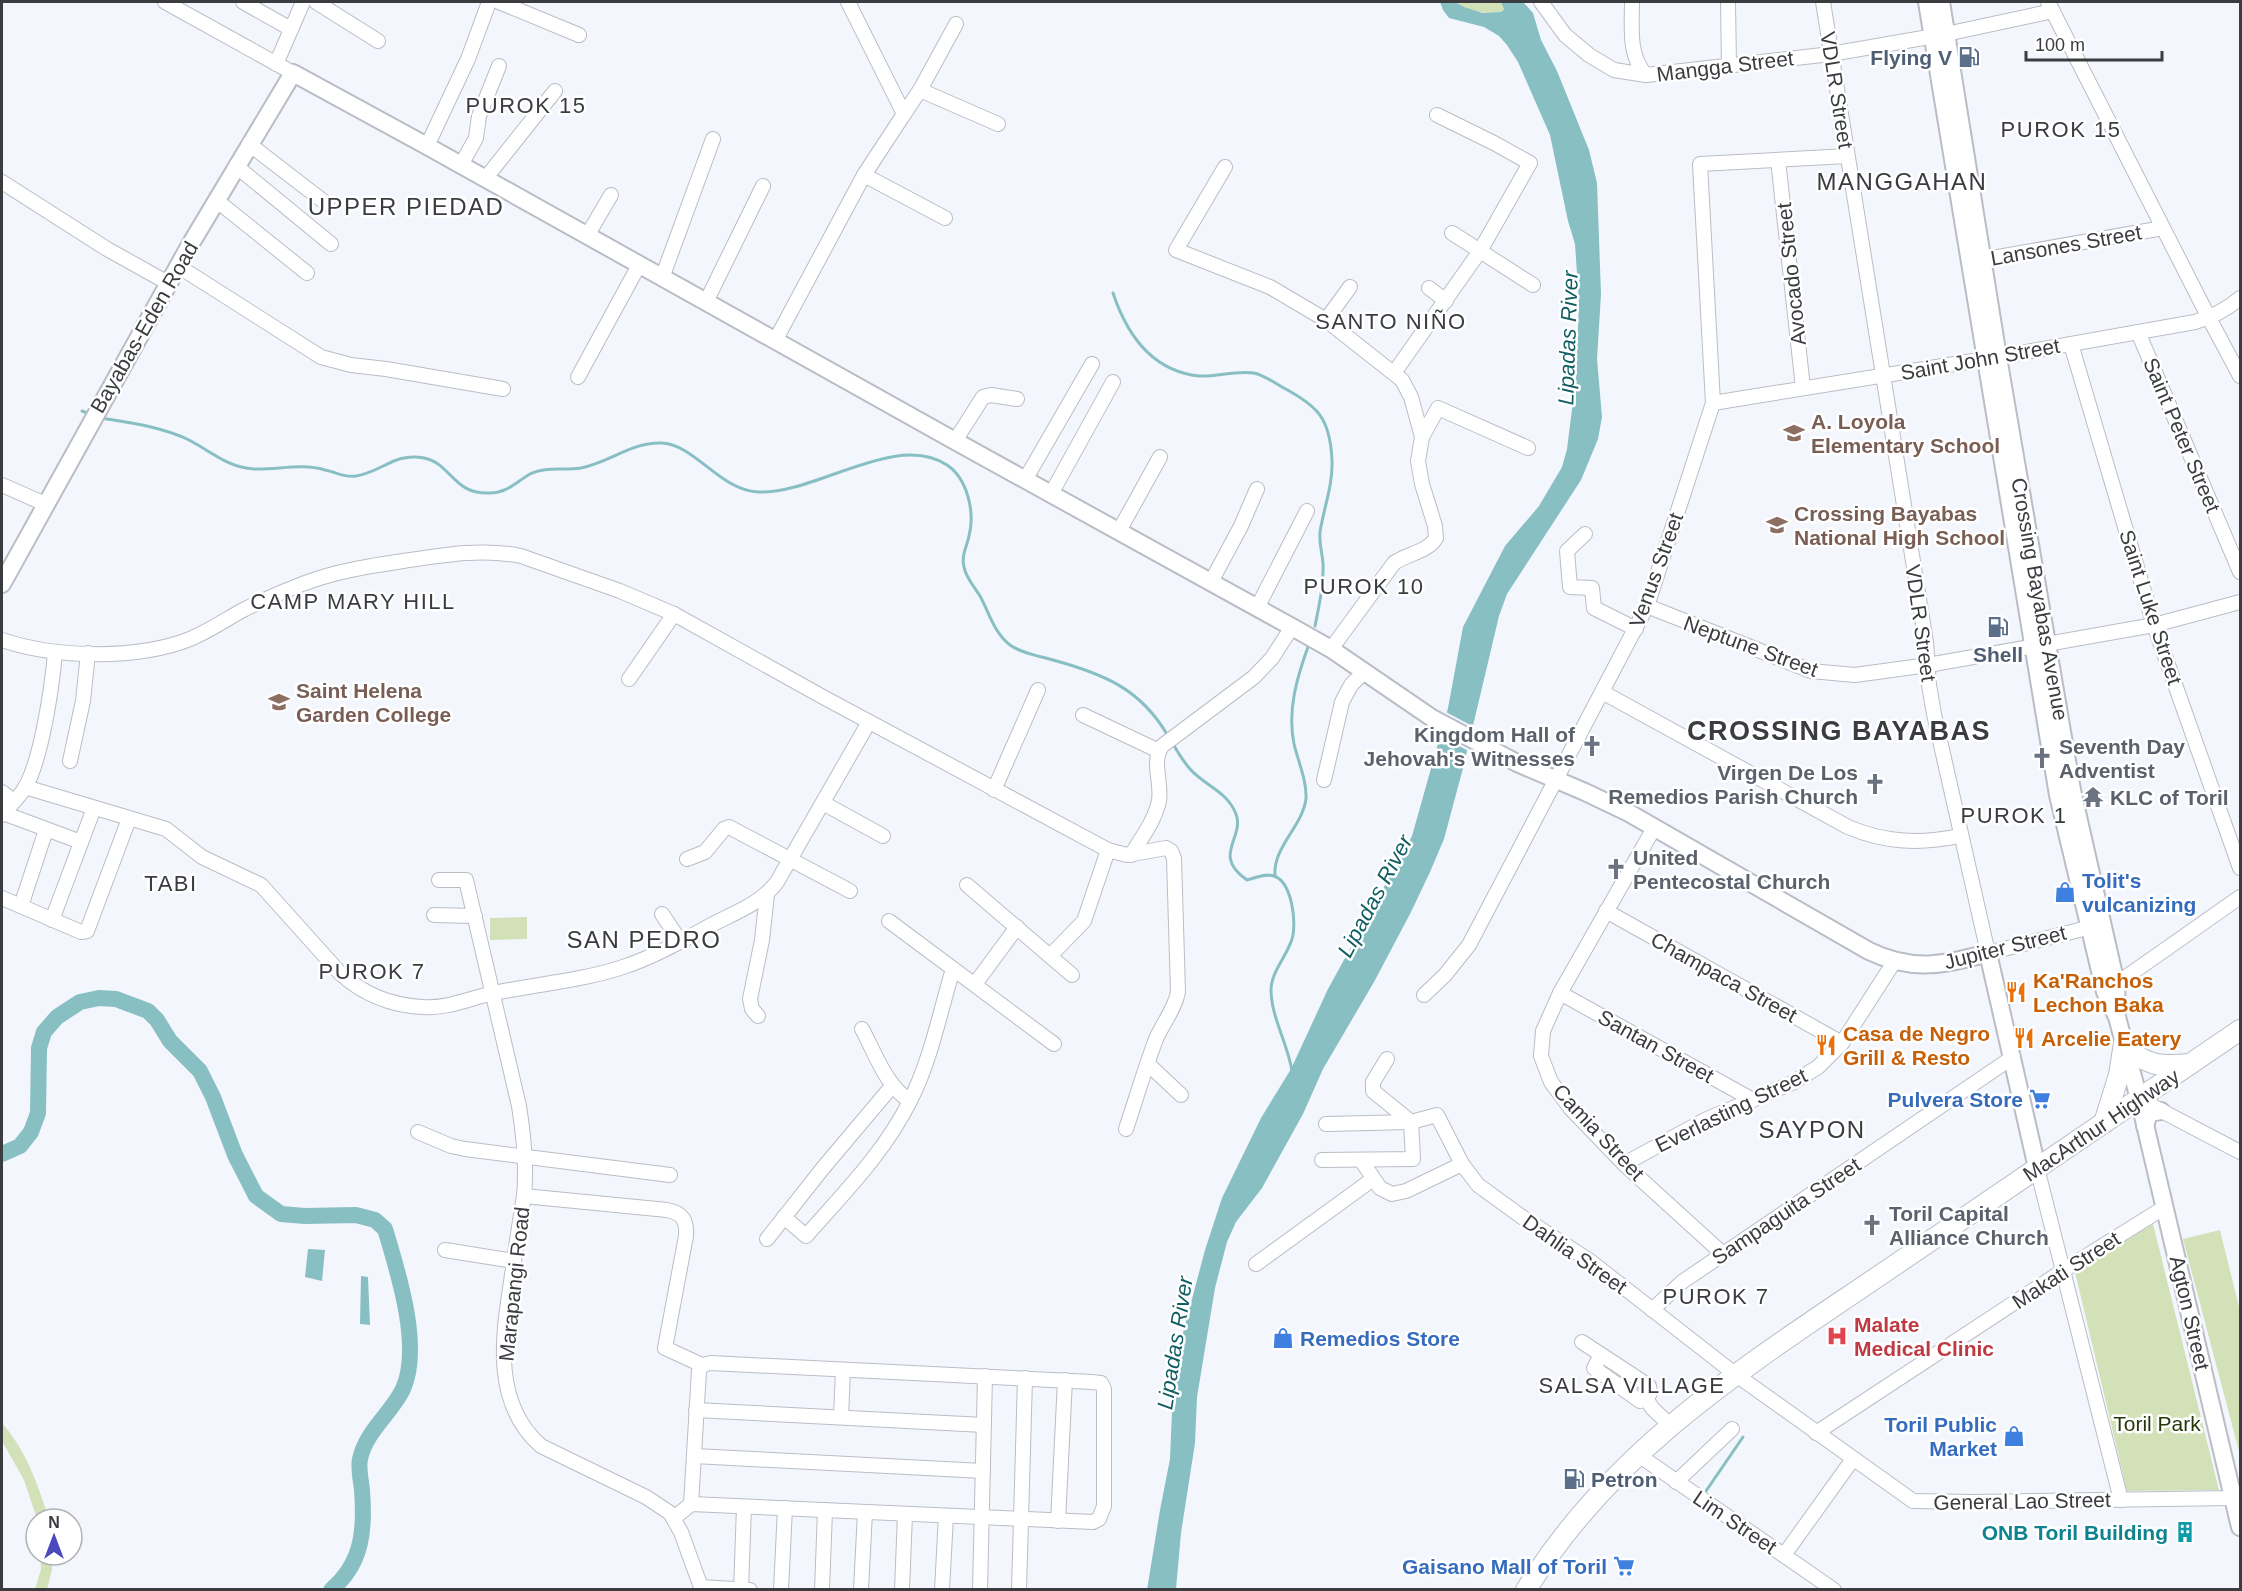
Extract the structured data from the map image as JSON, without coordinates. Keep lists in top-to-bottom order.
{
  "streets": {
    "highway": ["MacArthur Highway"],
    "main road": [
      "VDLR Street",
      "Bayabas-Eden Road",
      "Crossing Bayabas Avenue",
      "Jupiter Street",
      "Agton Street"
    ],
    "street": [
      "Mangga Street",
      "Lansones Street",
      "Avocado Street",
      "Saint John Street",
      "Saint Peter Street",
      "Venus Street",
      "Saint Luke Street",
      "Neptune Street",
      "Champaca Street",
      "Santan Street",
      "Everlasting Street",
      "Camia Street",
      "Sampaguita Street",
      "Dahlia Street",
      "Makati Street",
      "Marapangi Road",
      "General Lao Street",
      "Lim Street"
    ]
  },
  "crossings": [
    ["Mangga Street", "VDLR Street"],
    ["Mangga Street", "Crossing Bayabas Avenue"],
    ["VDLR Street", "Saint John Street"],
    ["VDLR Street", "Neptune Street"],
    ["VDLR Street", "Jupiter Street"],
    ["VDLR Street", "MacArthur Highway"],
    ["VDLR Street", "Sampaguita Street"],
    ["Lansones Street", "Crossing Bayabas Avenue"],
    ["Avocado Street", "Saint John Street"],
    ["Avocado Street", "Venus Street"],
    ["Bayabas-Eden Road", "Jupiter Street"],
    ["Saint John Street", "Saint Peter Street"],
    ["Saint John Street", "Venus Street"],
    ["Saint John Street", "Crossing Bayabas Avenue"],
    ["Saint John Street", "Saint Luke Street"],
    ["Venus Street", "Neptune Street"],
    ["Venus Street", "Jupiter Street"],
    ["Crossing Bayabas Avenue", "Neptune Street"],
    ["Crossing Bayabas Avenue", "Jupiter Street"],
    ["Crossing Bayabas Avenue", "MacArthur Highway"],
    ["Crossing Bayabas Avenue", "Agton Street"],
    ["Saint Luke Street", "Neptune Street"],
    ["Jupiter Street", "Everlasting Street"],
    ["Jupiter Street", "Camia Street"],
    ["Champaca Street", "Everlasting Street"],
    ["Champaca Street", "Camia Street"],
    ["Santan Street", "Everlasting Street"],
    ["Santan Street", "Camia Street"],
    ["Everlasting Street", "Camia Street"],
    ["MacArthur Highway", "Dahlia Street"],
    ["MacArthur Highway", "Agton Street"],
    ["MacArthur Highway", "General Lao Street"],
    ["MacArthur Highway", "Lim Street"],
    ["Camia Street", "Sampaguita Street"],
    ["Sampaguita Street", "Dahlia Street"],
    ["Dahlia Street", "General Lao Street"],
    ["Makati Street", "Agton Street"],
    ["Makati Street", "General Lao Street"],
    ["Agton Street", "General Lao Street"]
  ],
  "districts": [
    "PUROK 15",
    "PUROK 15",
    "MANGGAHAN",
    "UPPER PIEDAD",
    "SANTO NIÑO",
    "PUROK 10",
    "CAMP MARY HILL",
    "CROSSING BAYABAS",
    "PUROK 1",
    "TABI",
    "SAN PEDRO",
    "PUROK 7",
    "SAYPON",
    "PUROK 7",
    "SALSA VILLAGE"
  ],
  "water": ["Lipadas River"],
  "parks": ["Toril Park"],
  "places": {
    "fuel station": ["Flying V", "Shell", "Petron"],
    "school or university": ["A. Loyola Elementary School", "Crossing Bayabas National High School", "Saint Helena Garden College"],
    "church": [
      "Kingdom Hall of Jehovah's Witnesses",
      "Seventh Day Adventist",
      "Virgen De Los Remedios Parish Church",
      "United Pentecostal Church",
      "Toril Capital Alliance Church"
    ],
    "temple": ["KLC of Toril"],
    "shop": ["Tolit's vulcanizing", "Remedios Store", "Toril Public Market"],
    "restaurant": ["Ka'Ranchos Lechon Baka", "Arcelie Eatery", "Casa de Negro Grill & Resto"],
    "supermarket": ["Pulvera Store", "Gaisano Mall of Toril"],
    "hospital": ["Malate Medical Clinic"],
    "building": ["ONB Toril Building"]
  },
  "scale_bar": "100 m",
  "north": "top"
}
